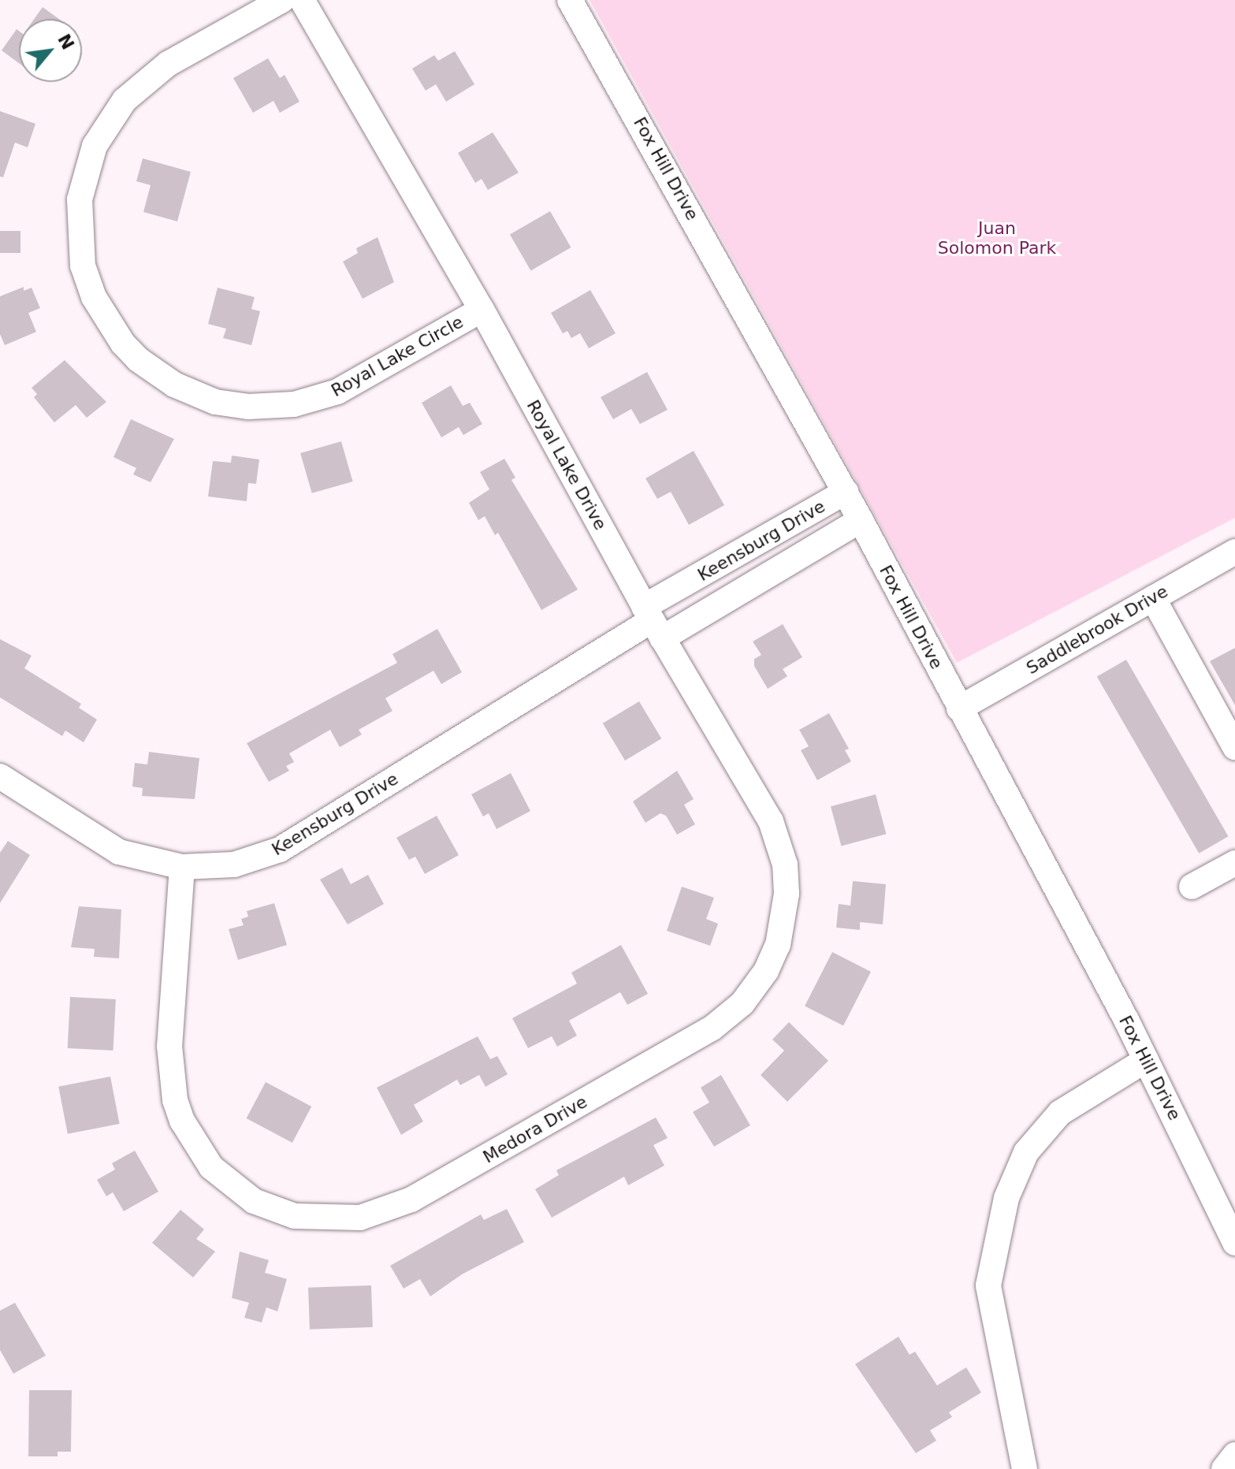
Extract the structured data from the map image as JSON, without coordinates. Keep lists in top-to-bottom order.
{
  "streets": {
    "street": [
      "Fox Hill Drive",
      "Royal Lake Circle",
      "Royal Lake Drive",
      "Keensburg Drive",
      "Saddlebrook Drive",
      "Medora Drive"
    ]
  },
  "crossings": [
    ["Fox Hill Drive", "Keensburg Drive"],
    ["Fox Hill Drive", "Saddlebrook Drive"],
    ["Royal Lake Circle", "Royal Lake Drive"],
    ["Royal Lake Drive", "Keensburg Drive"],
    ["Royal Lake Drive", "Medora Drive"],
    ["Keensburg Drive", "Medora Drive"]
  ],
  "parks": ["Juan Solomon Park"],
  "north": "top right"
}
